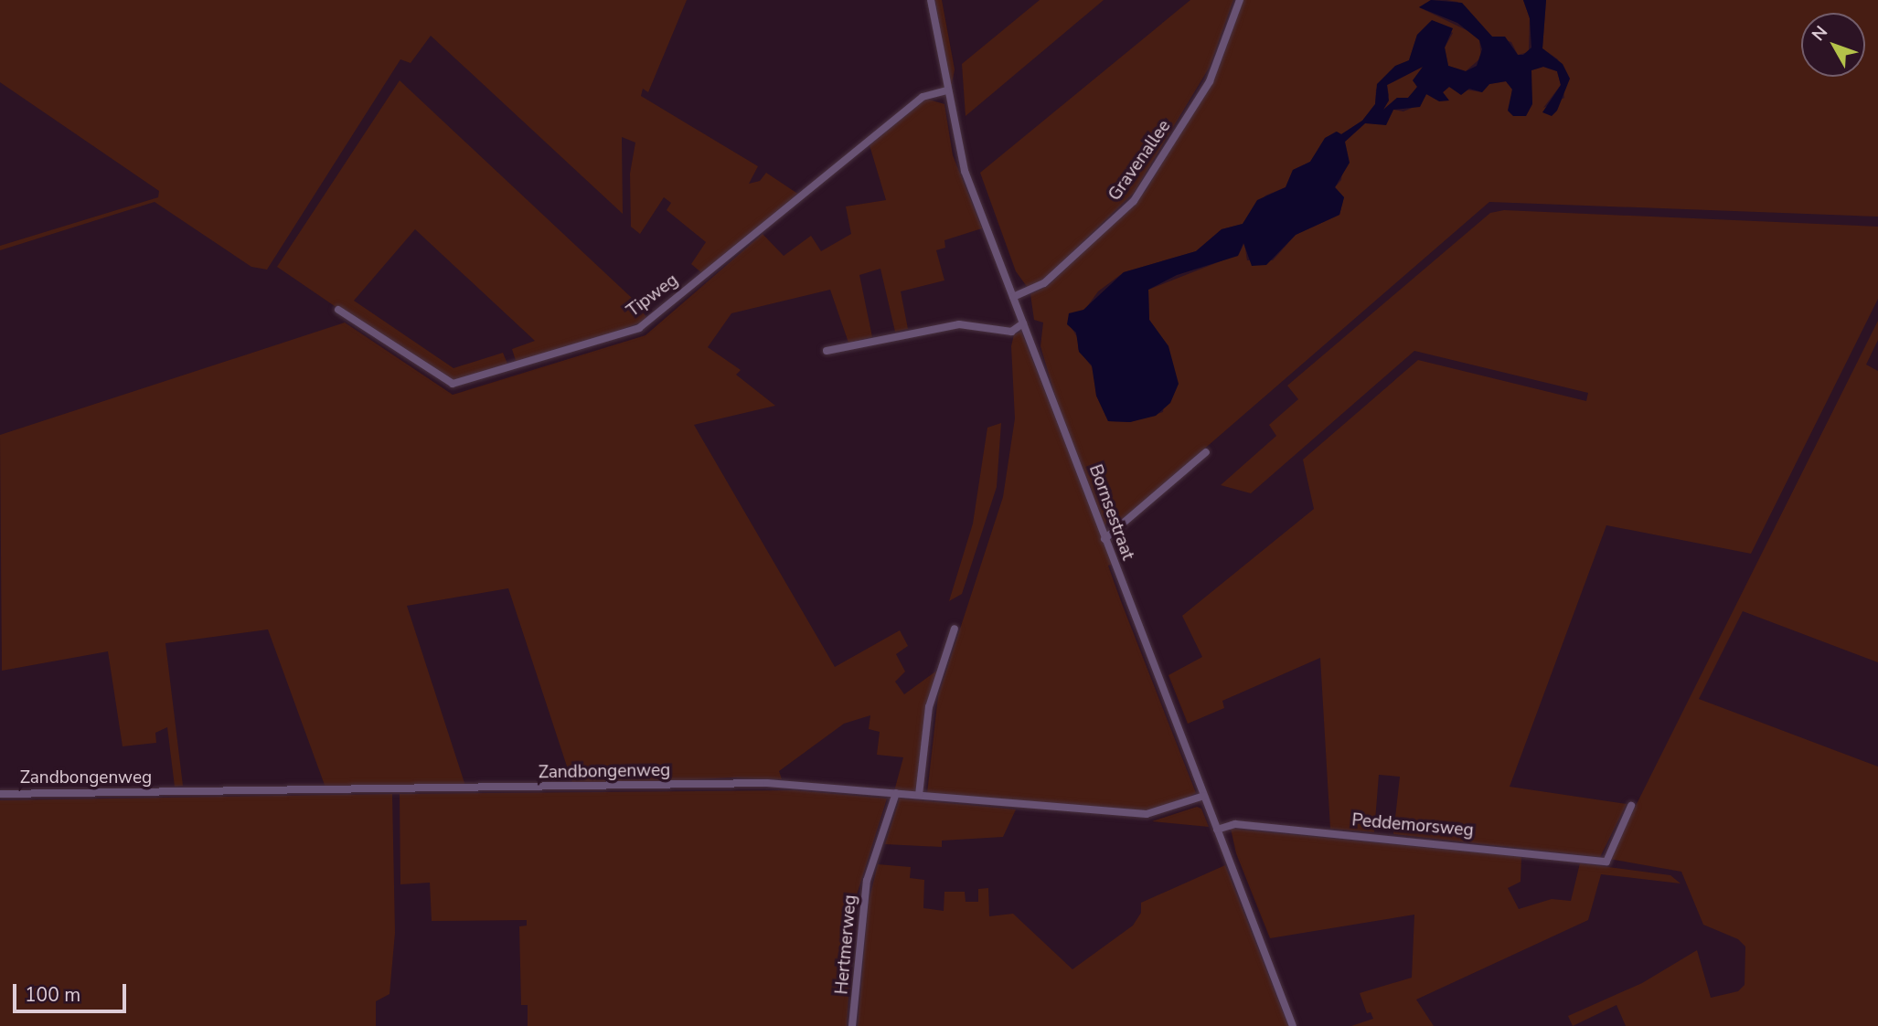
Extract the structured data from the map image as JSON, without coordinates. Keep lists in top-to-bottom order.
{
  "streets": {
    "street": [
      "Gravenallee",
      "Tipweg",
      "Bornsestraat",
      "Zandbongenweg",
      "Peddemorsweg",
      "Hertmerweg"
    ]
  },
  "crossings": [
    ["Gravenallee", "Bornsestraat"],
    ["Tipweg", "Bornsestraat"],
    ["Bornsestraat", "Zandbongenweg"],
    ["Bornsestraat", "Peddemorsweg"],
    ["Zandbongenweg", "Hertmerweg"]
  ],
  "scale_bar": "100 m",
  "north": "top left"
}
